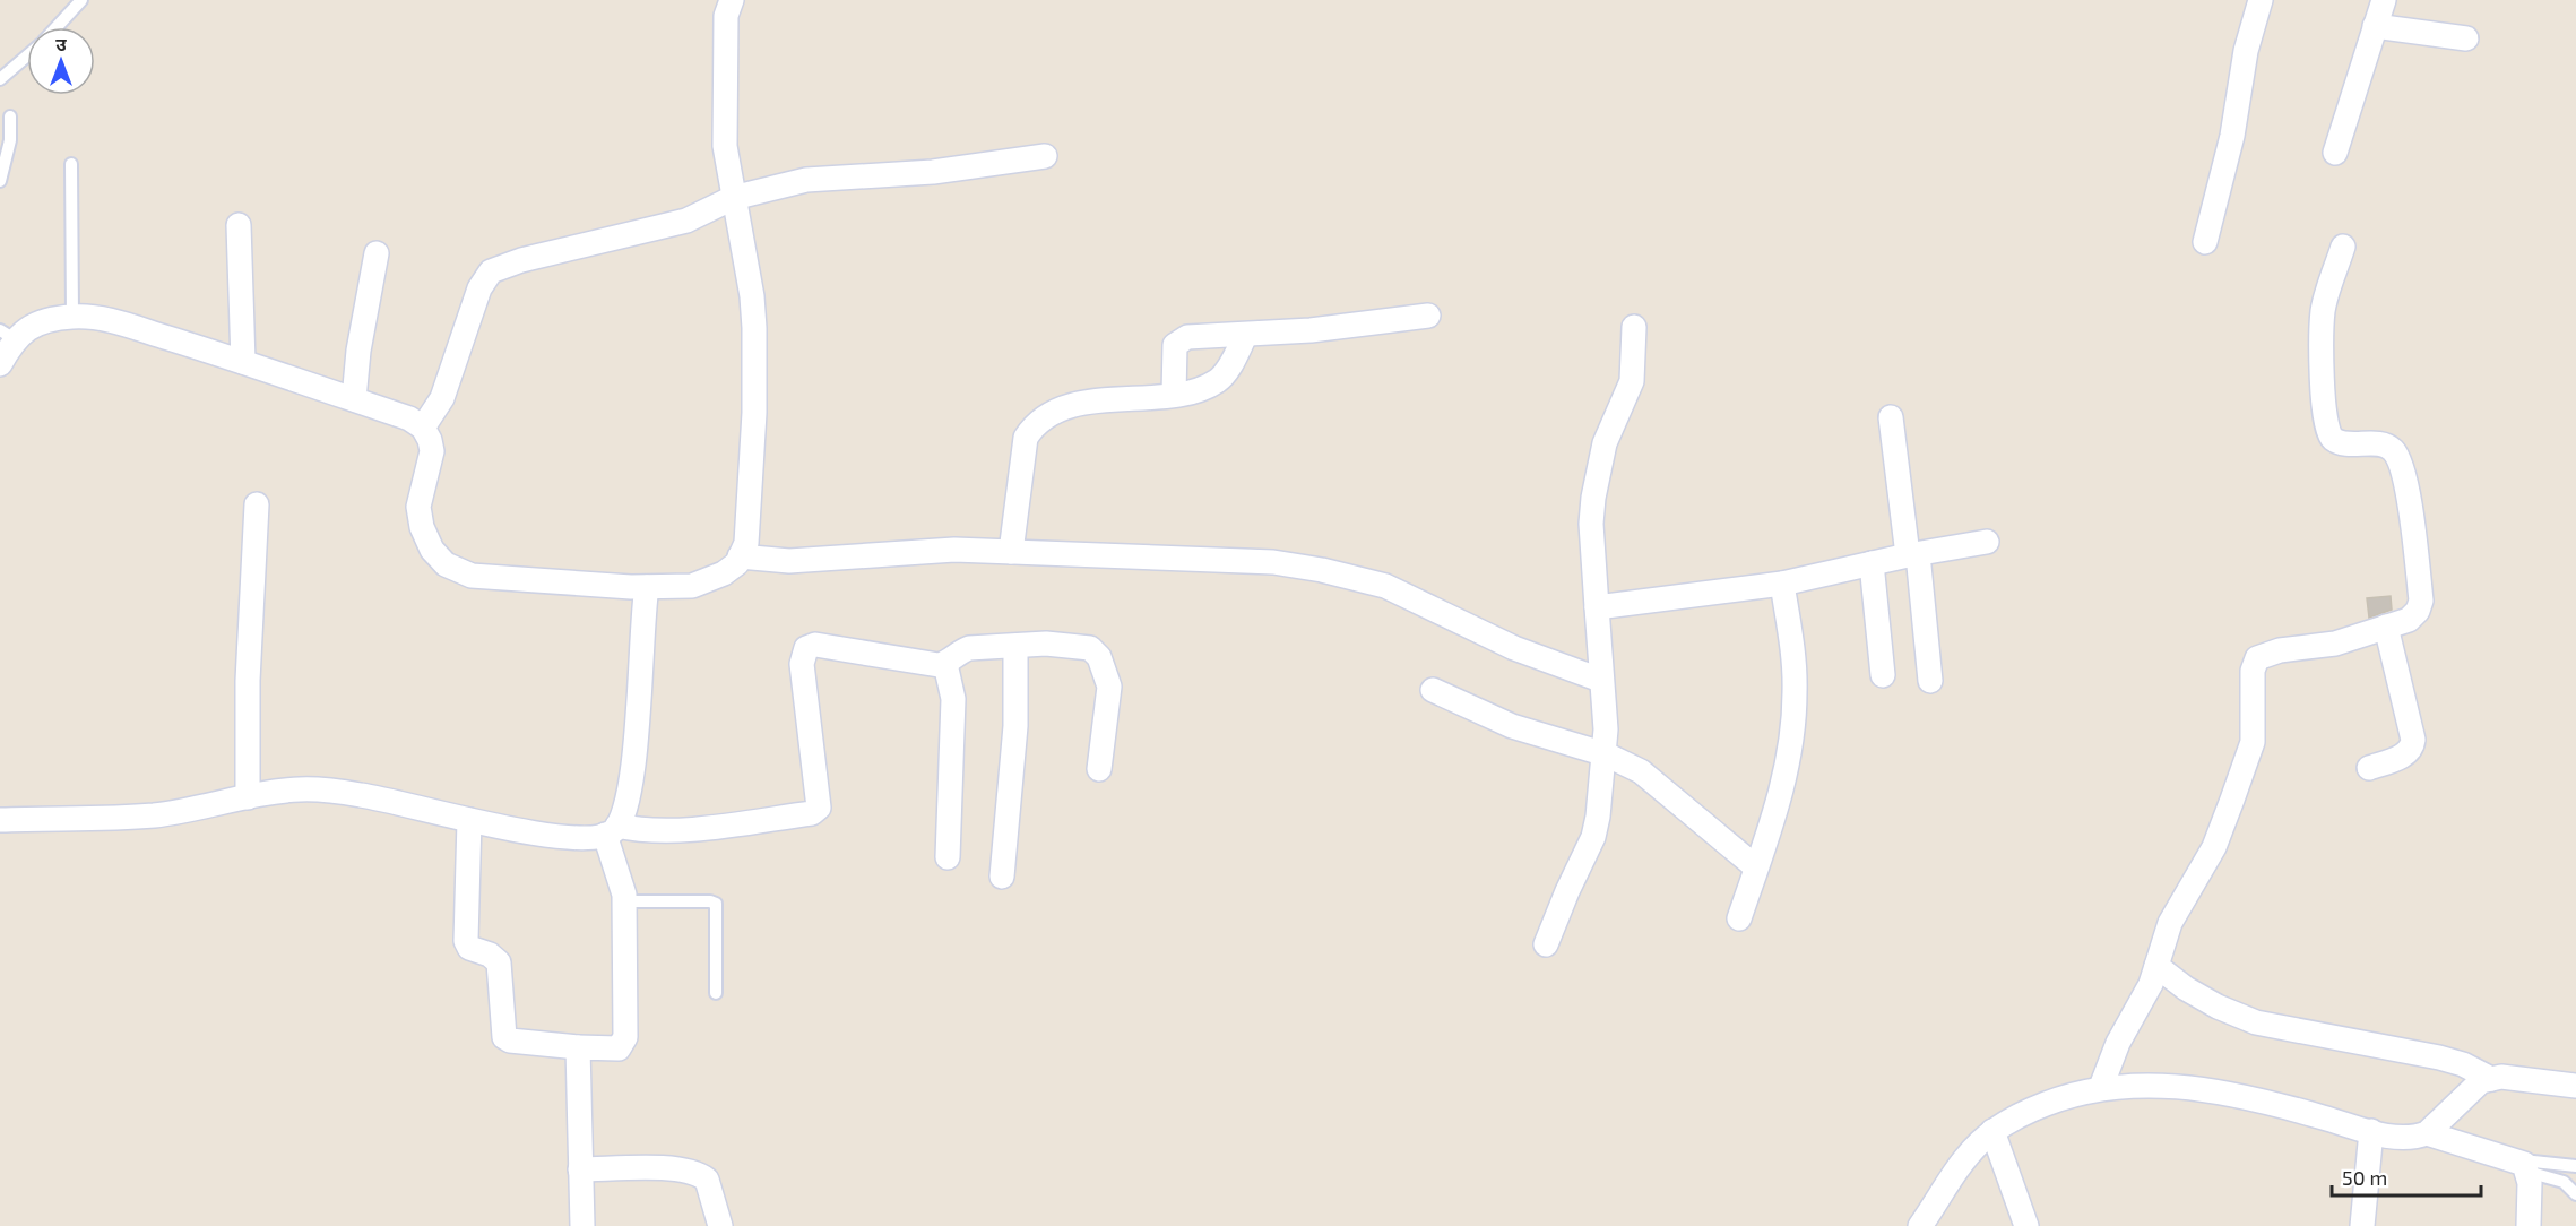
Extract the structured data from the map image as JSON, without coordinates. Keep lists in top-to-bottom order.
{
  "scale_bar": "50 m",
  "north": "top"
}
